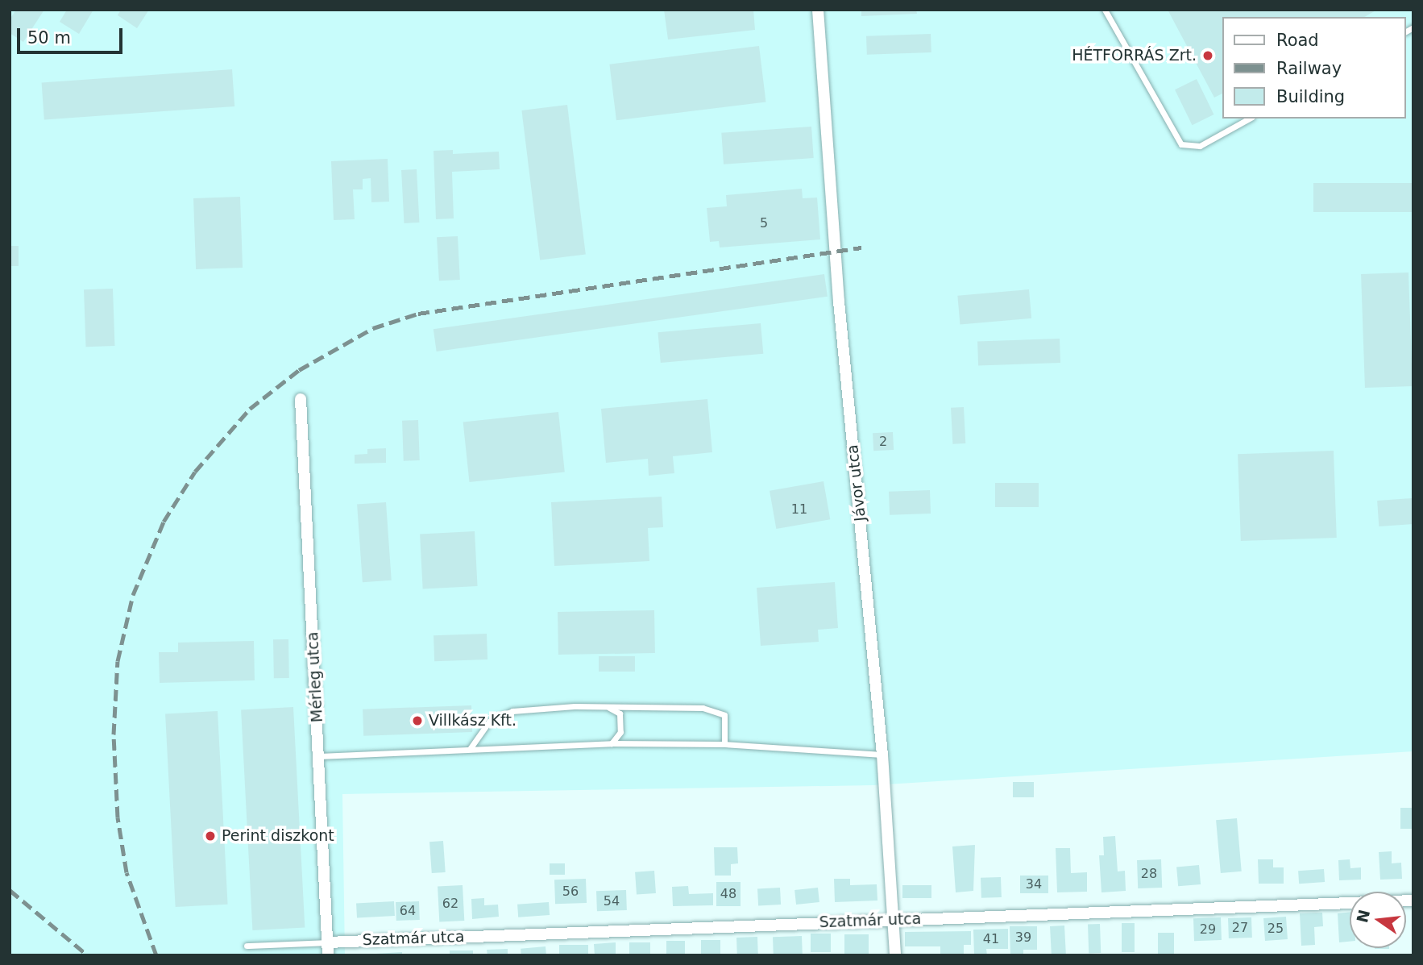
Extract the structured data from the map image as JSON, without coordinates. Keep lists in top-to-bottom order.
{
  "streets": {
    "street": ["Jávor utca", "Mérleg utca", "Szatmár utca"]
  },
  "crossings": [
    ["Jávor utca", "Szatmár utca"],
    ["Mérleg utca", "Szatmár utca"]
  ],
  "places": ["HÉTFORRÁS Zrt.", "Villkász Kft.", "Perint diszkont"],
  "house_numbers": [
    "5",
    "2",
    "11",
    "28",
    "34",
    "56",
    "48",
    "54",
    "62",
    "64",
    "27",
    "25",
    "29",
    "39",
    "41"
  ],
  "legend": ["Road", "Railway", "Building"],
  "scale_bar": "50 m",
  "north": "left"
}
